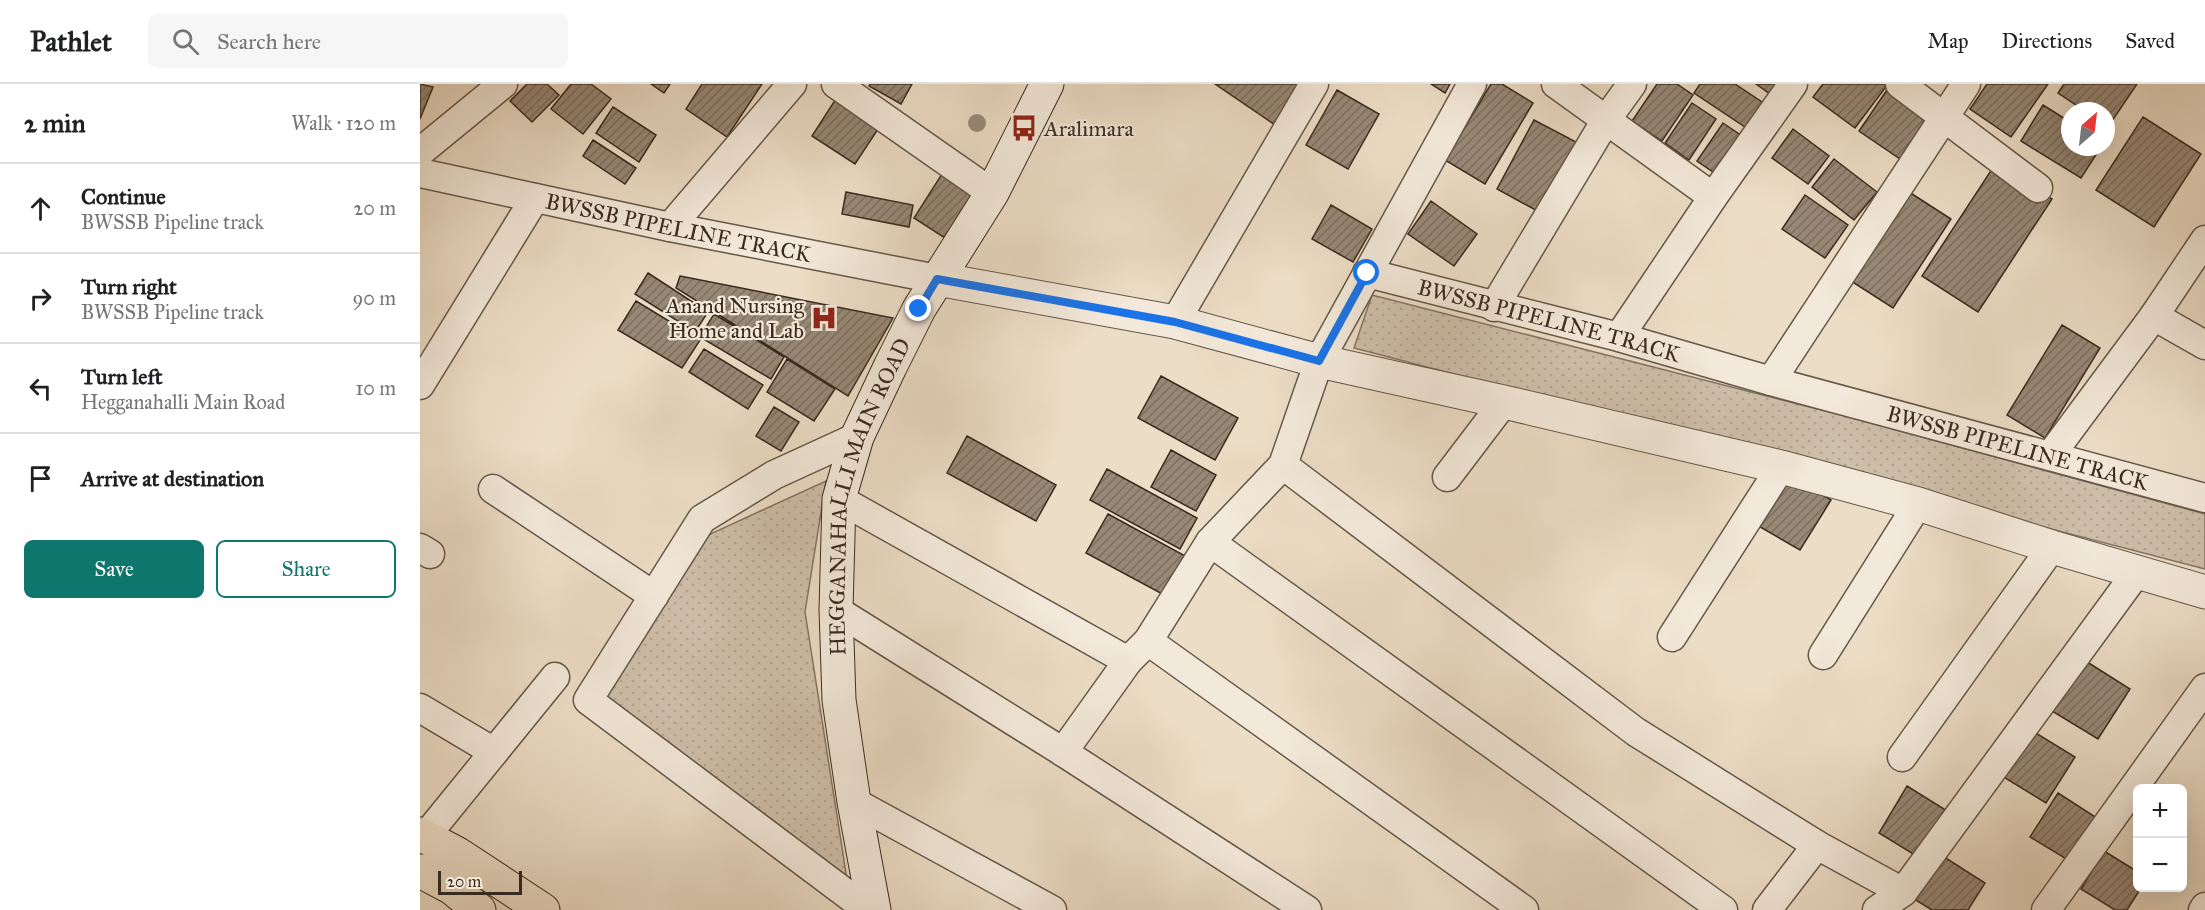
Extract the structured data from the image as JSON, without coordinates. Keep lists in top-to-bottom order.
{
  "streets": {
    "street": ["BWSSB PIPELINE TRACK", "HEGGANAHALLI MAIN ROAD"]
  },
  "crossings": [
    ["BWSSB PIPELINE TRACK", "HEGGANAHALLI MAIN ROAD"]
  ],
  "places": {
    "bus stop": ["Aralimara"],
    "hospital": ["Anand Nursing Home and Lab"]
  },
  "scale_bar": "20 m",
  "north": "top right",
  "page": {
    "header": "Pathlet",
    "search": "Search here",
    "nav": ["Map", "Directions", "Saved"],
    "heading": ["2 min", "Walk · 120 m"],
    "list": [
      ["Continue", "BWSSB Pipeline track", "20 m"],
      ["Turn right", "BWSSB Pipeline track", "90 m"],
      ["Turn left", "Hegganahalli Main Road", "10 m"],
      "Arrive at destination"
    ],
    "buttons": ["Save", "Share"],
    "map_buttons": ["+", "−"],
    "scale": "20 m"
  }
}
